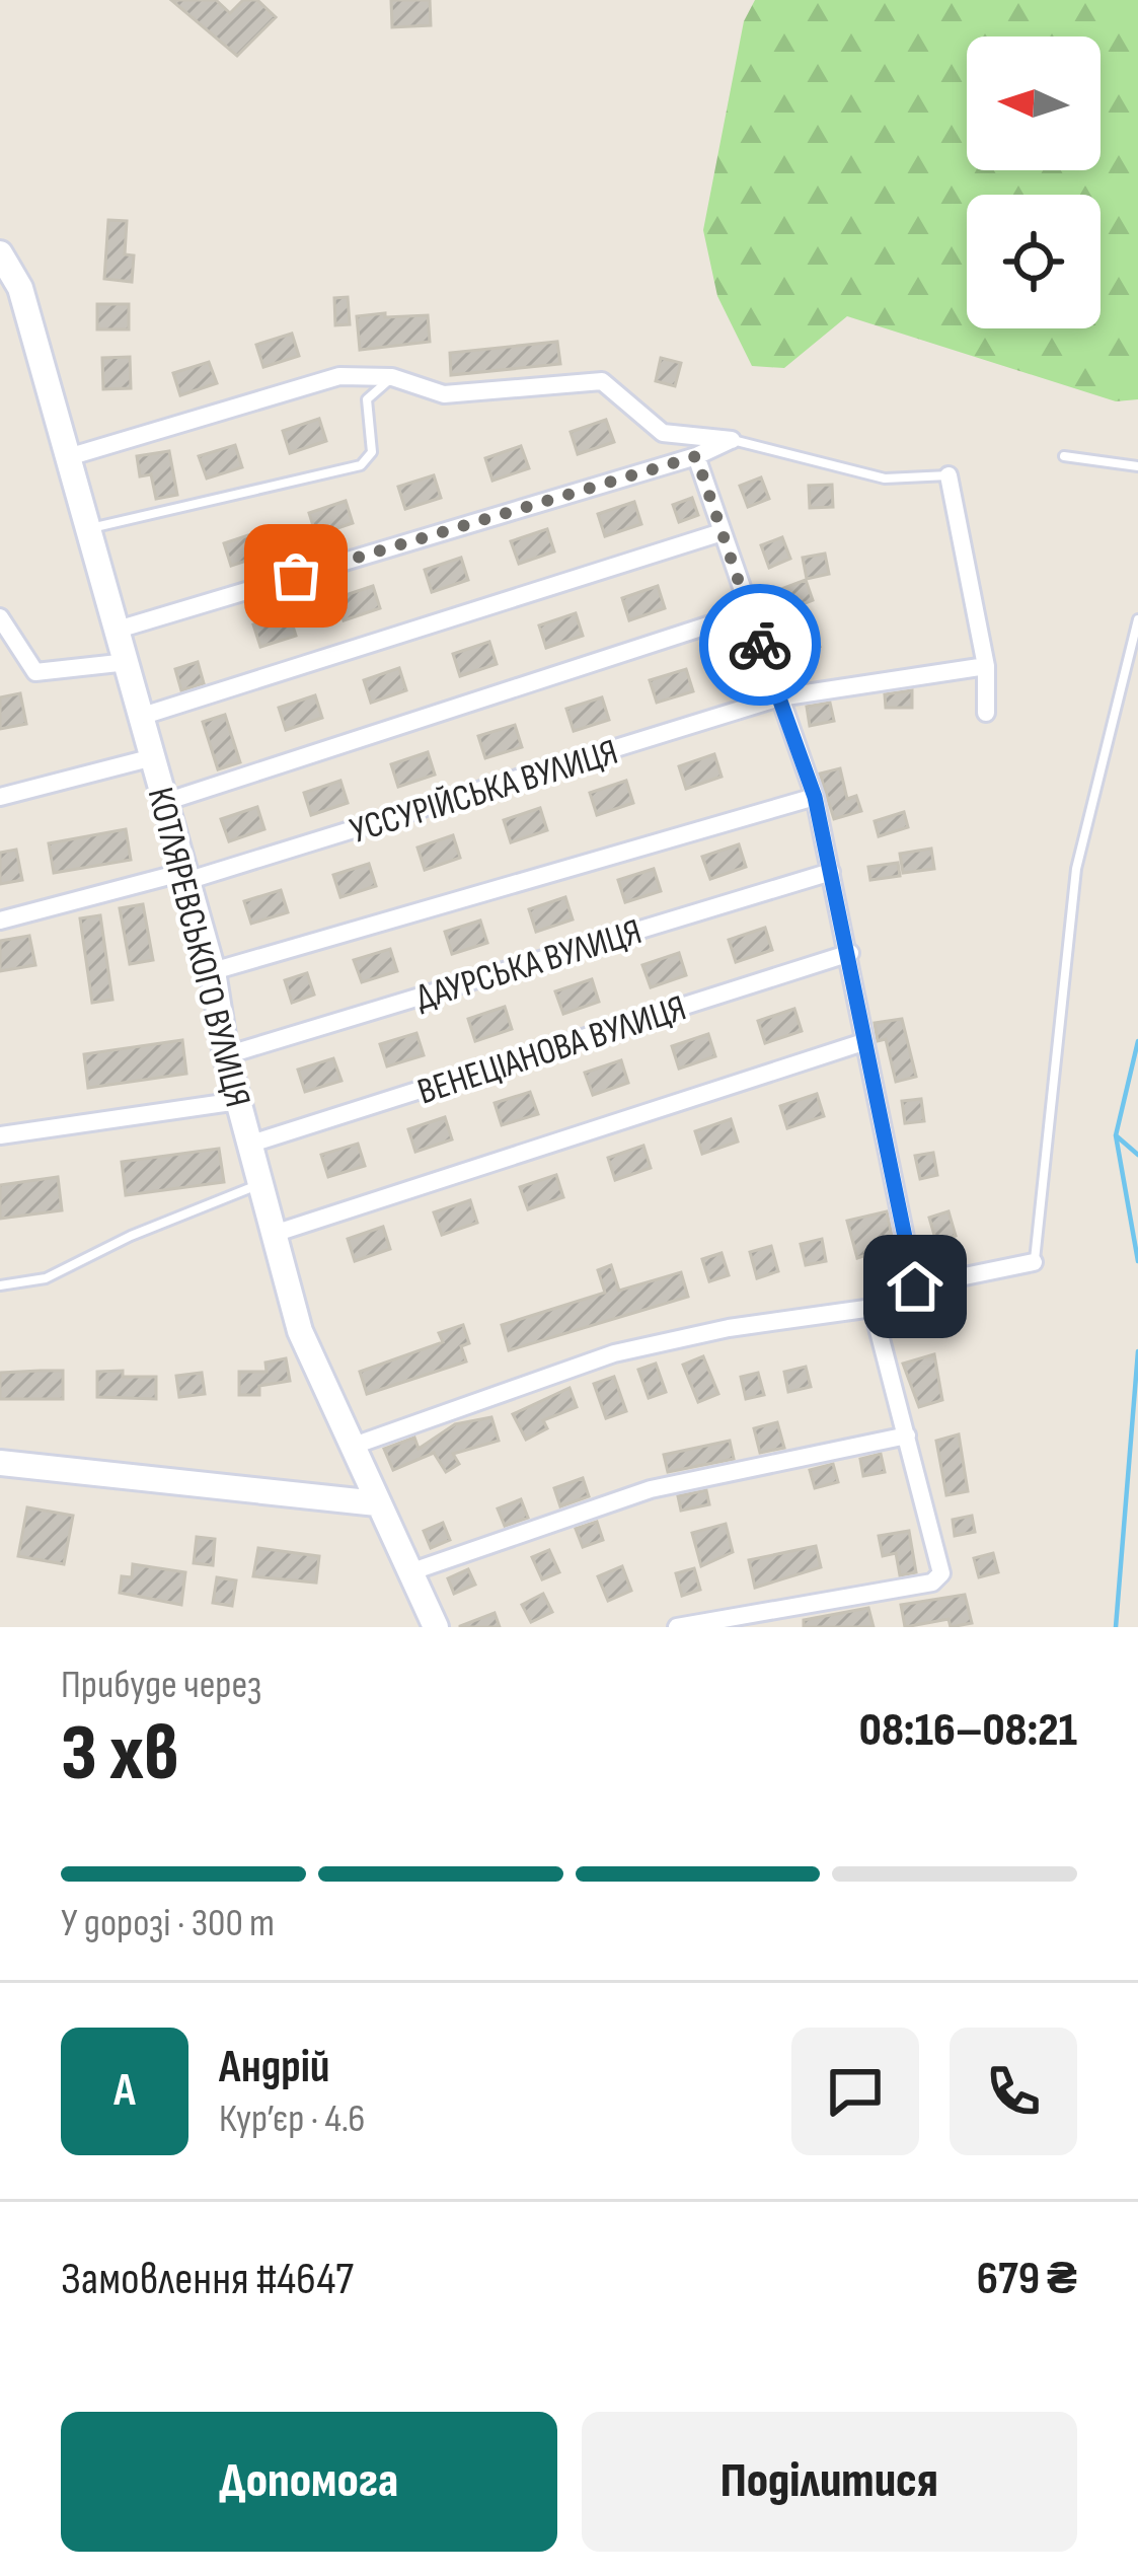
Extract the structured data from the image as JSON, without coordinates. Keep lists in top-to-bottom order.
{
  "streets": {
    "street": [
      "УССУРІЙСЬКА ВУЛИЦЯ",
      "КОТЛЯРЕВСЬКОГО ВУЛИЦЯ",
      "ДАУРСЬКА ВУЛИЦЯ",
      "ВЕНЕЦІАНОВА ВУЛИЦЯ"
    ]
  },
  "crossings": [
    ["УССУРІЙСЬКА ВУЛИЦЯ", "КОТЛЯРЕВСЬКОГО ВУЛИЦЯ"],
    ["КОТЛЯРЕВСЬКОГО ВУЛИЦЯ", "ДАУРСЬКА ВУЛИЦЯ"],
    ["КОТЛЯРЕВСЬКОГО ВУЛИЦЯ", "ВЕНЕЦІАНОВА ВУЛИЦЯ"]
  ],
  "north": "left",
  "page": {
    "heading": ["3 хв", "Прибуде через", "08:16–08:21"],
    "panel": [
      "Андрій",
      "Кур’єр · 4.6",
      "Замовлення #4647",
      "679 ₴"
    ],
    "bar": "У дорозі · 300 m",
    "round": "А",
    "buttons": ["Допомога", "Поділитися"]
  }
}
